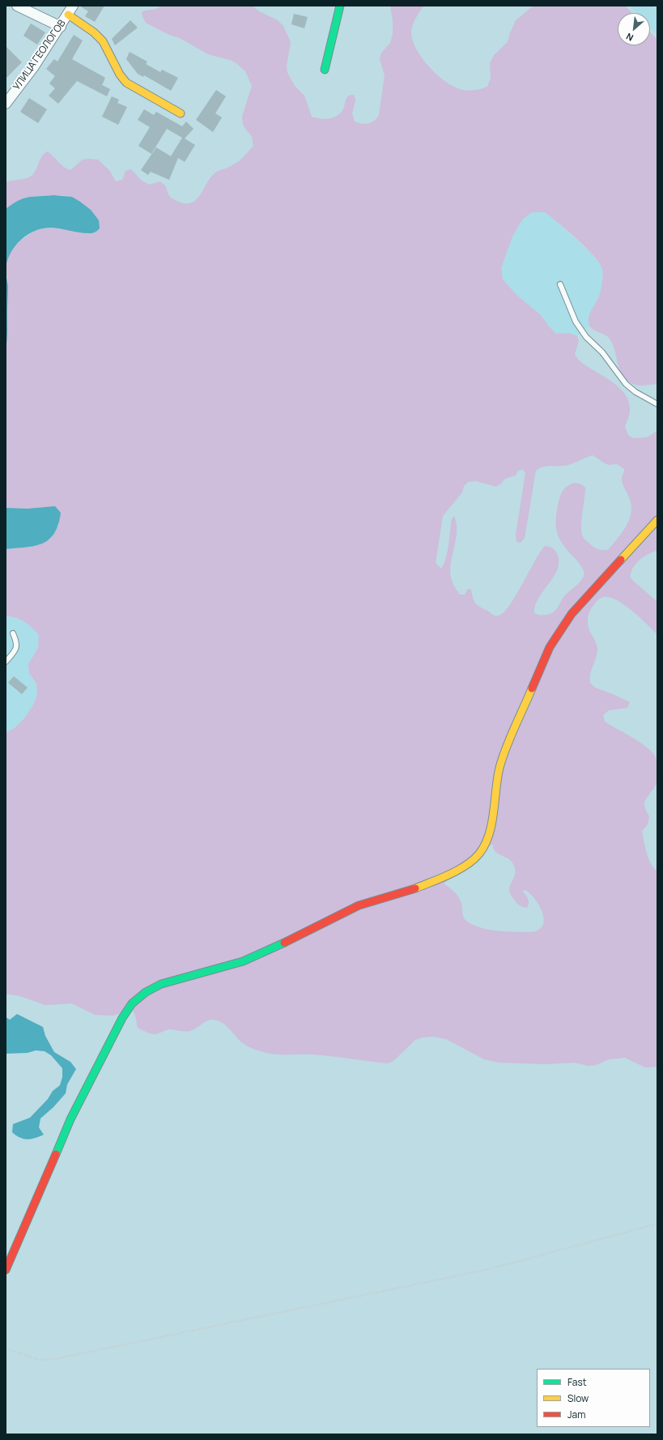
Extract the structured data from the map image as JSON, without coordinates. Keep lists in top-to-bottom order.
{
  "streets": {
    "street": ["УЛИЦА ГЕОЛОГОВ"]
  },
  "legend": ["Fast", "Slow", "Jam"],
  "north": "bottom left"
}
